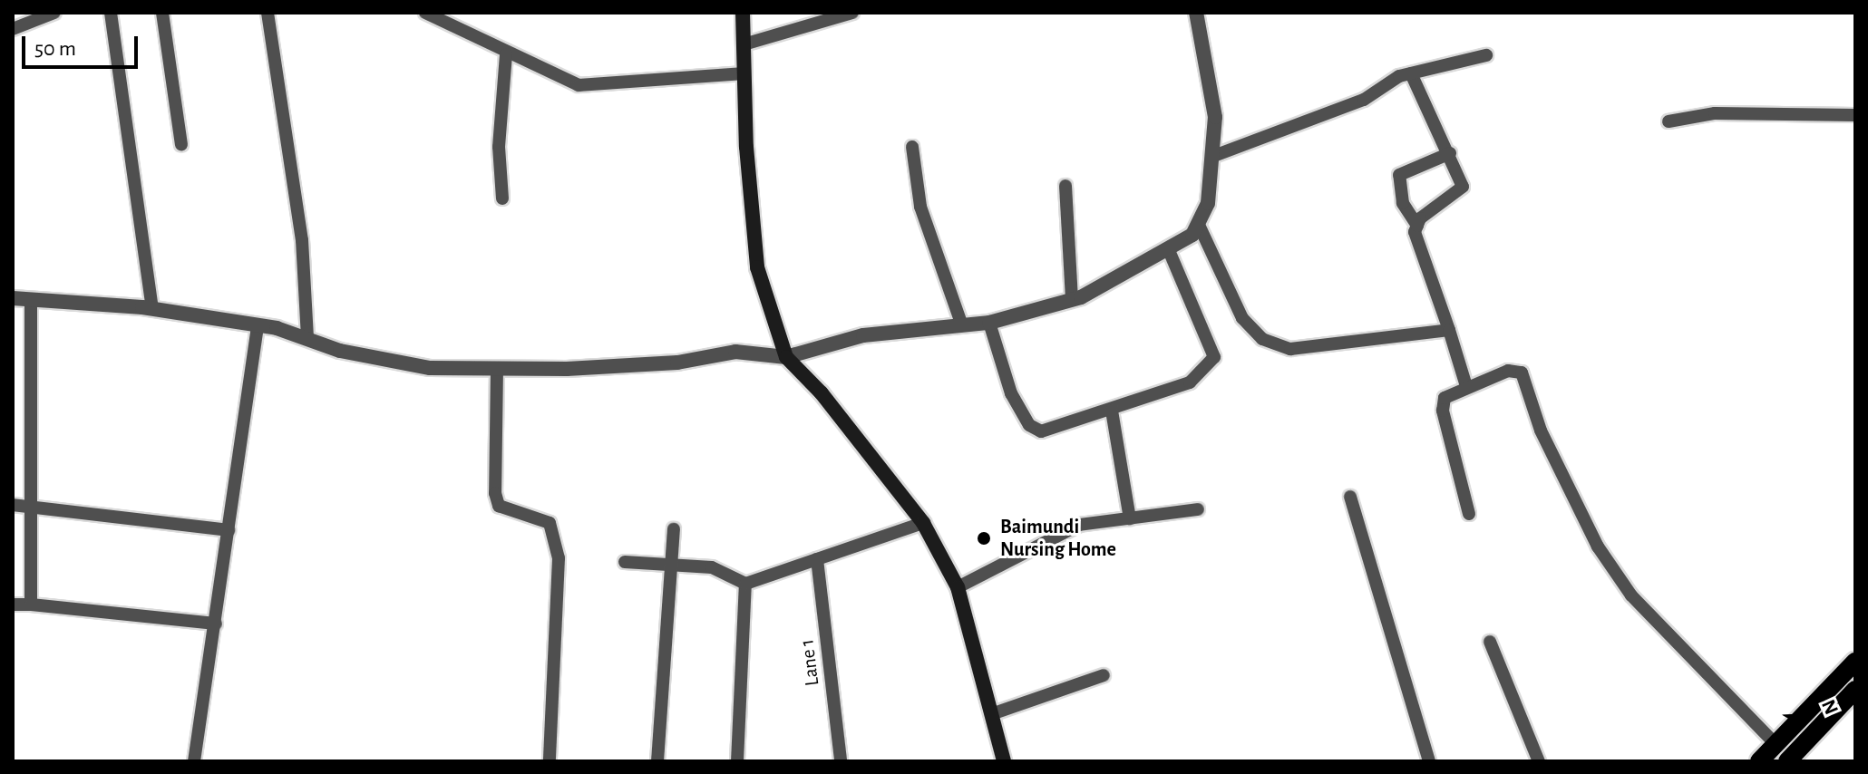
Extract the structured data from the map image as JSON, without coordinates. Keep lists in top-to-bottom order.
{
  "streets": {
    "street": ["Lane 1"]
  },
  "places": ["Baimundi Nursing Home"],
  "scale_bar": "50 m",
  "north": "top right"
}
